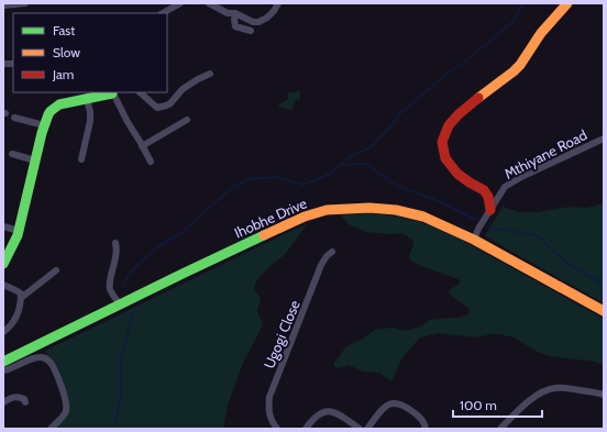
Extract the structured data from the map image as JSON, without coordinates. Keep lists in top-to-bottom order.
{
  "streets": {
    "street": ["Mthiyane Road", "Ihobhe Drive", "Ugogi Close"]
  },
  "crossings": [
    ["Mthiyane Road", "Ihobhe Drive"]
  ],
  "legend": ["Fast", "Slow", "Jam"],
  "scale_bar": "100 m"
}
